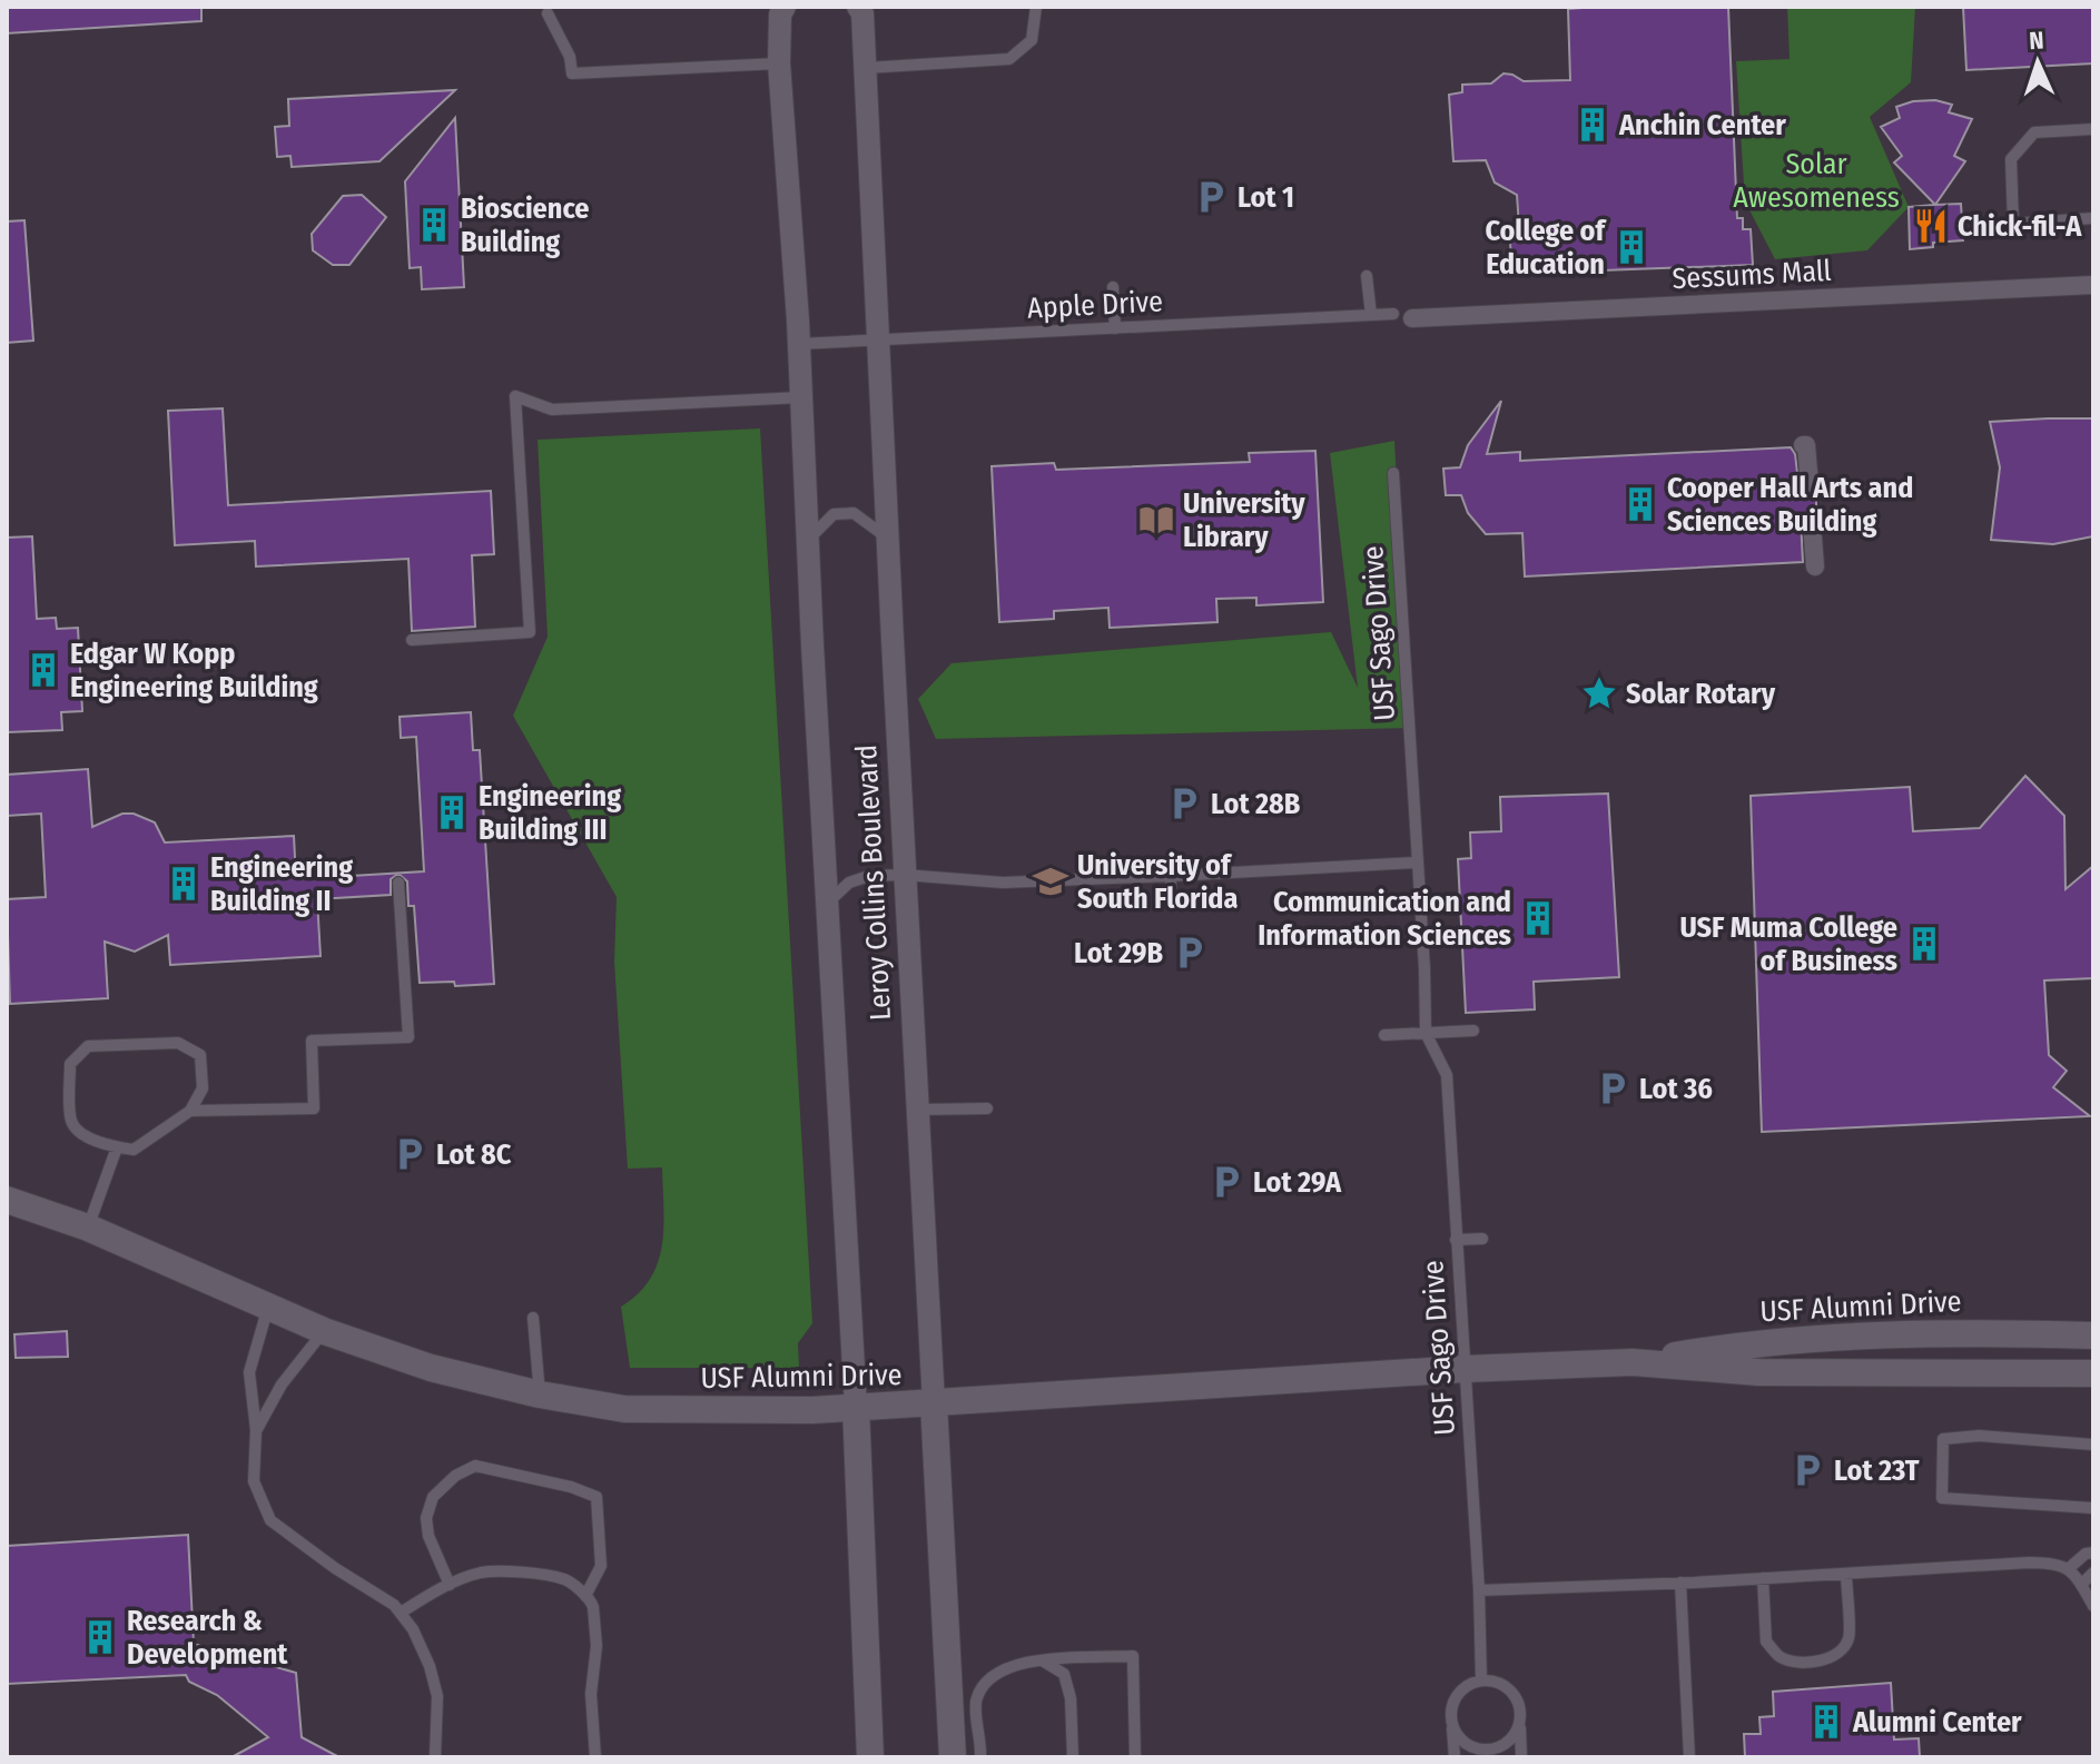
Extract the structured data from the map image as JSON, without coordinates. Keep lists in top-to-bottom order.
{
  "streets": {
    "street": ["Sessums Mall", "Leroy Collins Boulevard", "USF Alumni Drive"],
    "lane": ["Apple Drive", "USF Sago Drive"]
  },
  "crossings": [
    ["Sessums Mall", "Apple Drive"],
    ["Apple Drive", "Leroy Collins Boulevard"],
    ["USF Sago Drive", "USF Alumni Drive"],
    ["Leroy Collins Boulevard", "USF Alumni Drive"]
  ],
  "parks": ["Solar Awesomeness"],
  "places": {
    "building": [
      "Anchin Center",
      "Bioscience Building",
      "College of Education",
      "Cooper Hall Arts and Sciences Building",
      "Edgar W Kopp Engineering Building",
      "Engineering Building III",
      "Engineering Building II",
      "Communication and Information Sciences",
      "USF Muma College of Business",
      "Research & Development",
      "Alumni Center"
    ],
    "parking": [
      "Lot 1",
      "Lot 28B",
      "Lot 29B",
      "Lot 36",
      "Lot 8C",
      "Lot 29A",
      "Lot 23T"
    ],
    "restaurant": ["Chick-fil-A"],
    "library": ["University Library"],
    "place": ["Solar Rotary"],
    "school or university": ["University of South Florida"]
  },
  "north": "top"
}
